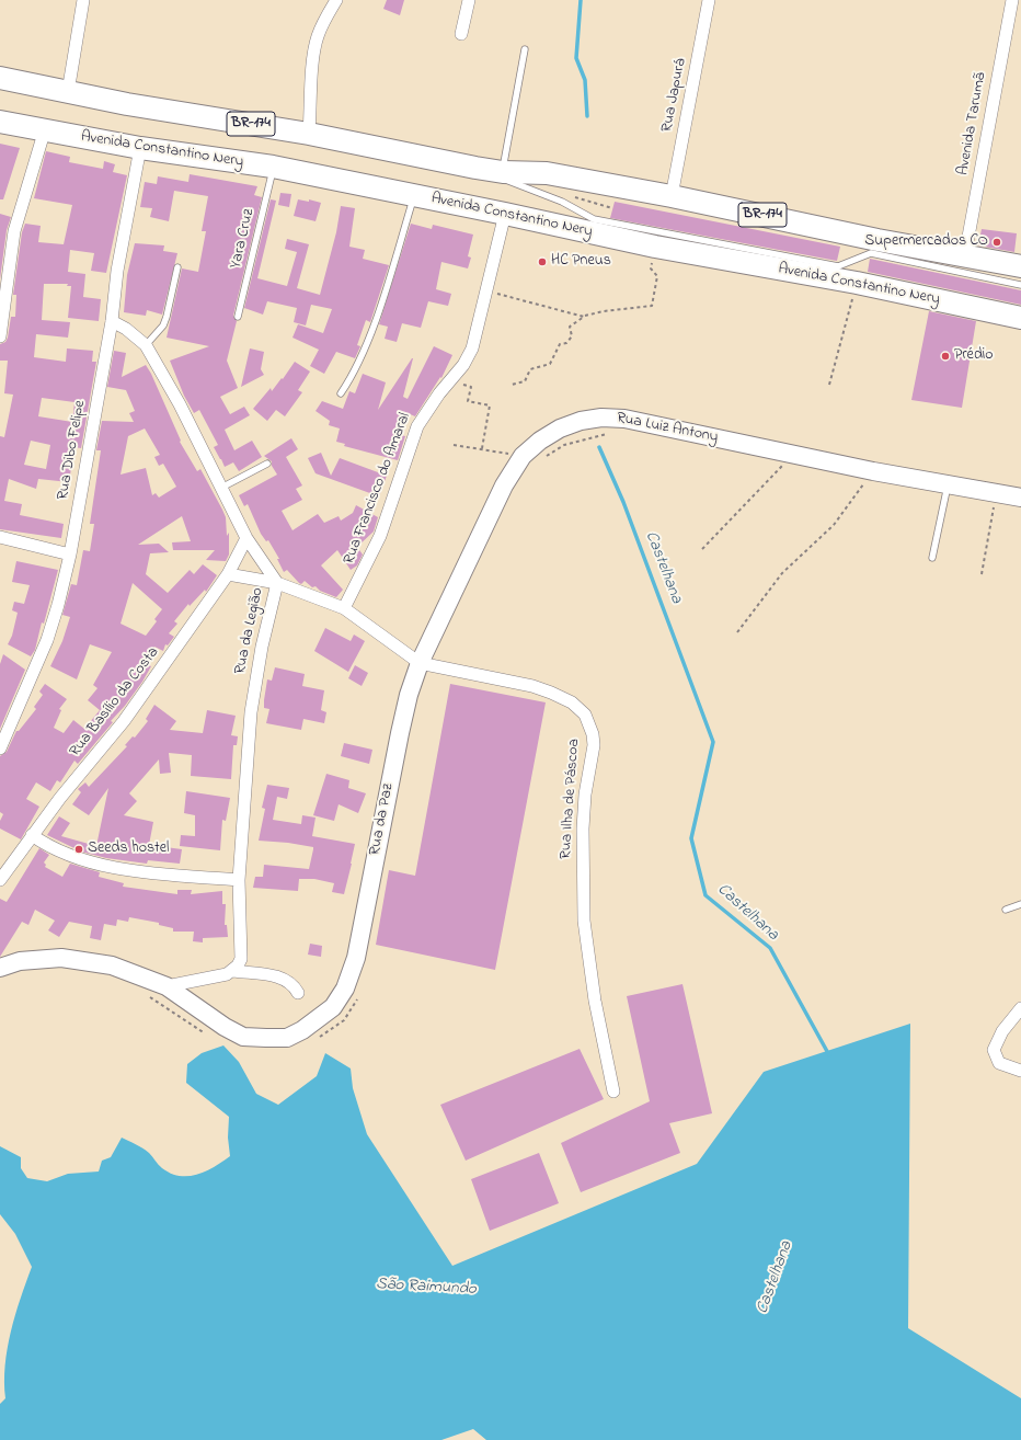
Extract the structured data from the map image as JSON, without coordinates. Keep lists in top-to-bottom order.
{
  "streets": {
    "highway": ["BR-174", "Avenida Constantino Nery"],
    "street": [
      "Rua Japurá",
      "Avenida Tarumã",
      "Rua Luiz Antony",
      "Rua Dibo Felipe",
      "Rua Francisco do Amaral",
      "Rua da Legião",
      "Rua Basílio da Costa",
      "Rua Ilha de Páscoa",
      "Rua da Paz"
    ],
    "lane": ["Yara Cruz"]
  },
  "crossings": [
    ["Rua Japurá", "BR-174"],
    ["BR-174", "Avenida Tarumã"],
    ["Avenida Constantino Nery", "Yara Cruz"],
    ["Avenida Constantino Nery", "Rua Dibo Felipe"],
    ["Avenida Constantino Nery", "Rua Francisco do Amaral"],
    ["Rua Luiz Antony", "Rua Ilha de Páscoa"],
    ["Rua Luiz Antony", "Rua da Paz"],
    ["Rua Dibo Felipe", "Rua da Legião"],
    ["Rua Francisco do Amaral", "Rua Ilha de Páscoa"],
    ["Rua da Legião", "Rua Basílio da Costa"],
    ["Rua da Legião", "Rua Ilha de Páscoa"],
    ["Rua Basílio da Costa", "Rua Ilha de Páscoa"],
    ["Rua Ilha de Páscoa", "Rua da Paz"]
  ],
  "water": ["Castelhana", "São Raimundo"],
  "places": [
    "Supermercados CO",
    "HC Pneus",
    "Prédio",
    "Seeds hostel"
  ]
}
